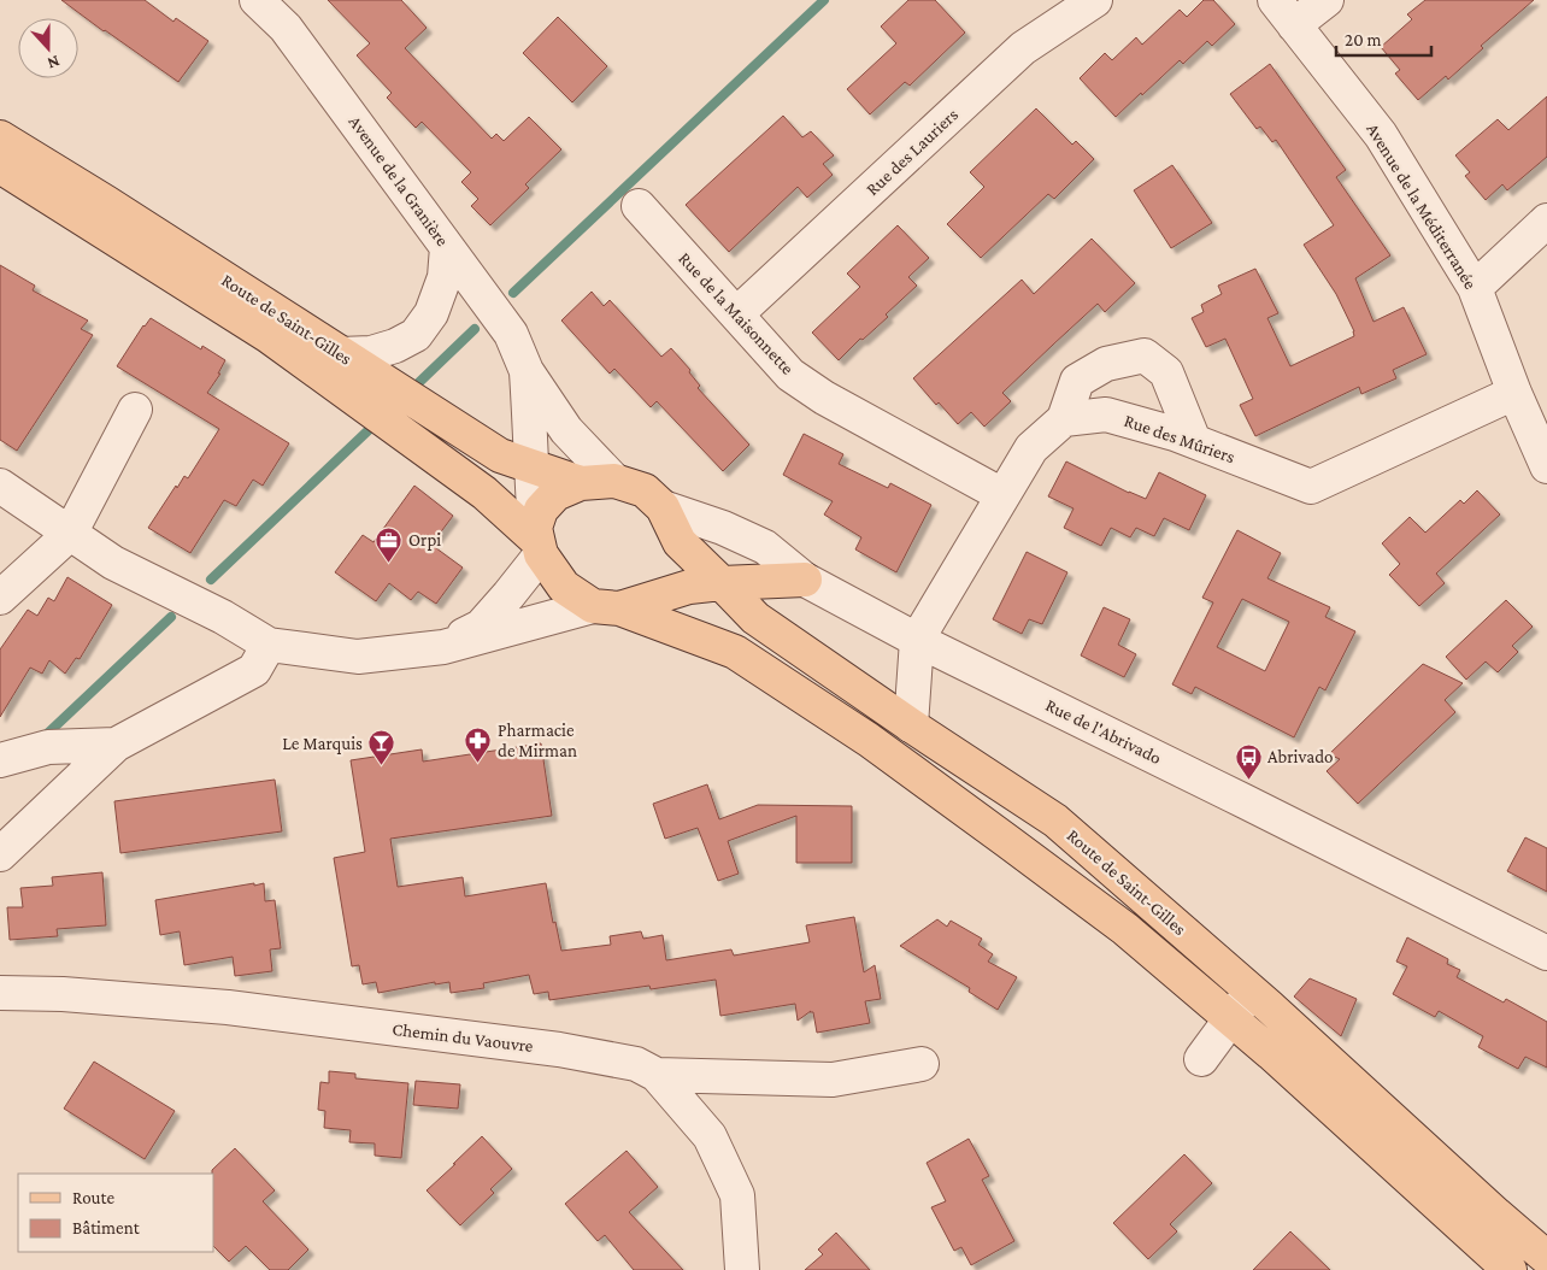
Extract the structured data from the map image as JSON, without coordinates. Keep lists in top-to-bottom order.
{
  "streets": {
    "main road": ["Route de Saint-Gilles"],
    "street": [
      "Rue des Lauriers",
      "Avenue de la Granière",
      "Avenue de la Méditerranée",
      "Rue de la Maisonnette",
      "Rue des Mûriers",
      "Rue de l'Abrivado",
      "Chemin du Vaouvre"
    ]
  },
  "crossings": [
    ["Rue des Lauriers", "Rue de la Maisonnette"],
    ["Avenue de la Granière", "Route de Saint-Gilles"],
    ["Avenue de la Granière", "Rue de l'Abrivado"],
    ["Avenue de la Méditerranée", "Rue des Mûriers"],
    ["Route de Saint-Gilles", "Rue de l'Abrivado"]
  ],
  "places": {
    "office": ["Orpi"],
    "pharmacy": ["Pharmacie de Mirman"],
    "bar": ["Le Marquis"],
    "bus stop": ["Abrivado"]
  },
  "legend": ["Route", "Bâtiment"],
  "scale_bar": "20 m",
  "north": "bottom"
}
